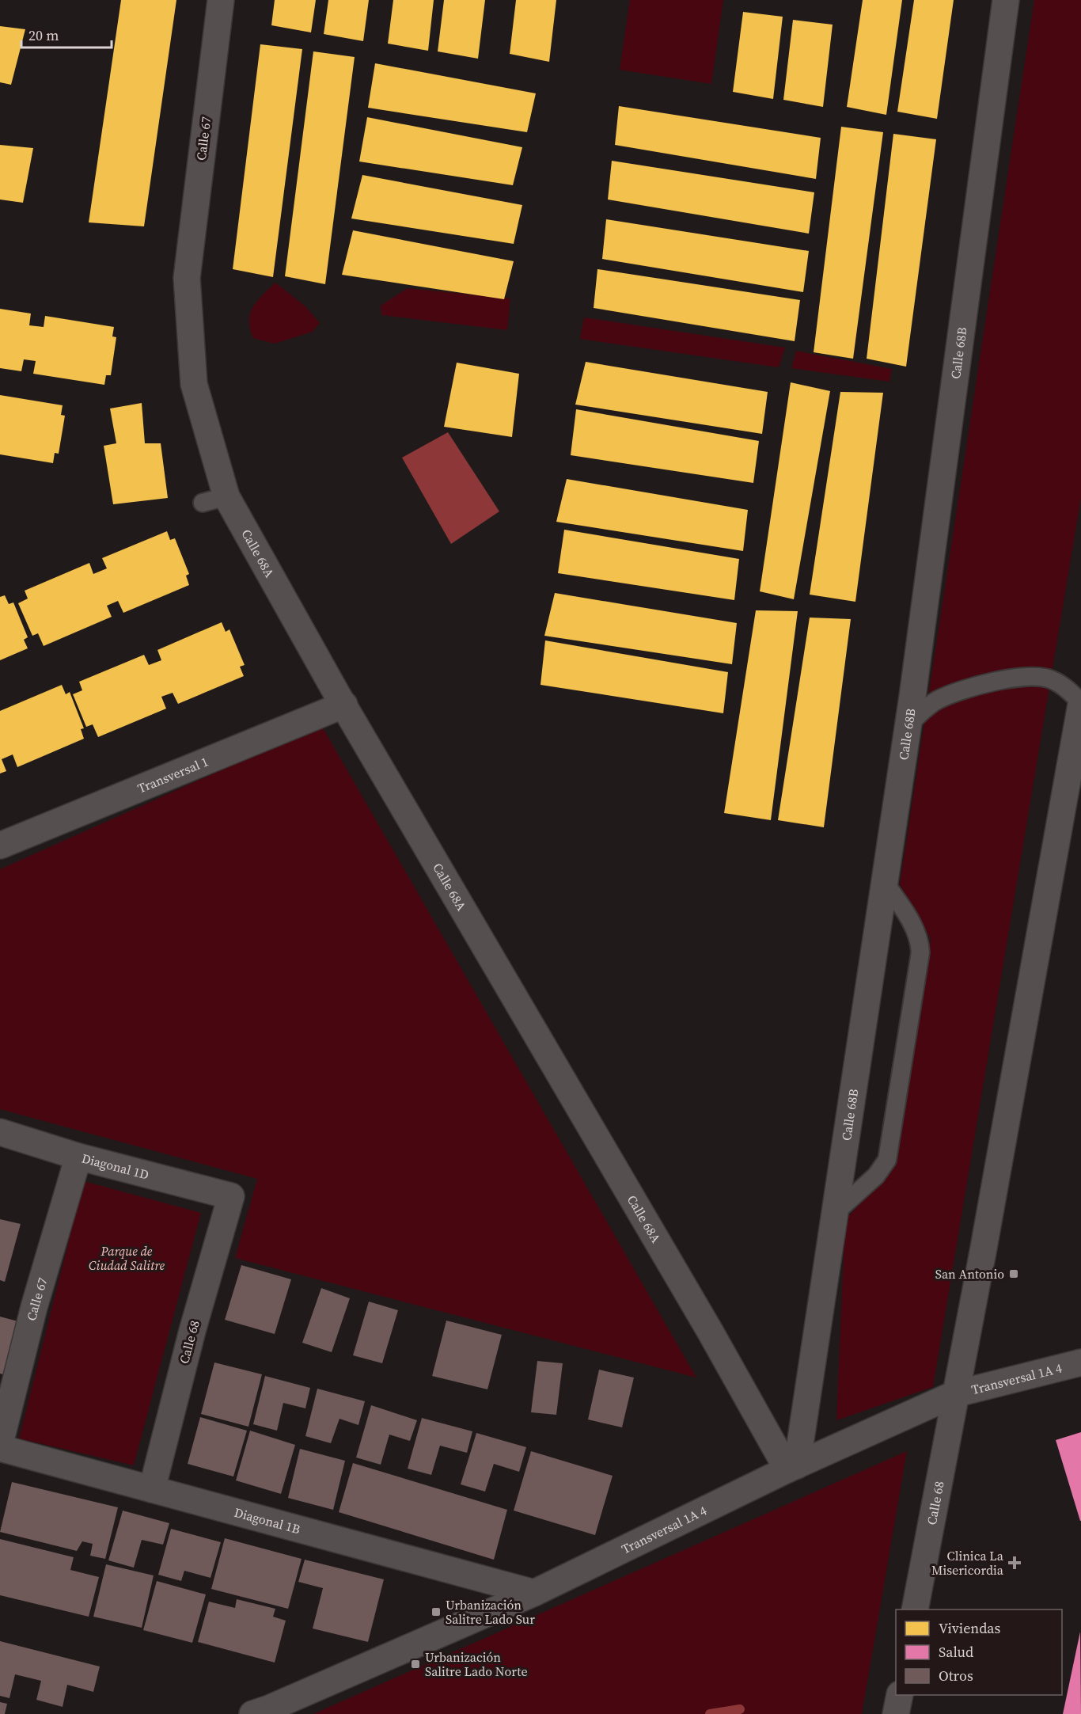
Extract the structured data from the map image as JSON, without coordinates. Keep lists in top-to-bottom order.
{
  "streets": {
    "street": [
      "Calle 67",
      "Calle 68B",
      "Calle 68A",
      "Transversal 1",
      "Diagonal 1D",
      "Calle 68",
      "Transversal 1A 4",
      "Diagonal 1B"
    ]
  },
  "crossings": [
    ["Calle 67", "Calle 68A"],
    ["Calle 67", "Diagonal 1D"],
    ["Calle 68B", "Calle 68A"],
    ["Calle 68B", "Transversal 1A 4"],
    ["Calle 68A", "Transversal 1"],
    ["Calle 68A", "Transversal 1A 4"],
    ["Diagonal 1D", "Calle 68"],
    ["Calle 68", "Transversal 1A 4"],
    ["Calle 68", "Diagonal 1B"],
    ["Transversal 1A 4", "Diagonal 1B"]
  ],
  "parks": ["Parque de Ciudad Salitre"],
  "places": {
    "transit": ["San Antonio", "Urbanización Salitre Lado Sur", "Urbanización Salitre Lado Norte"],
    "health": ["Clinica La Misericordia"]
  },
  "legend": ["Viviendas", "Salud", "Otros"],
  "scale_bar": "20 m"
}
